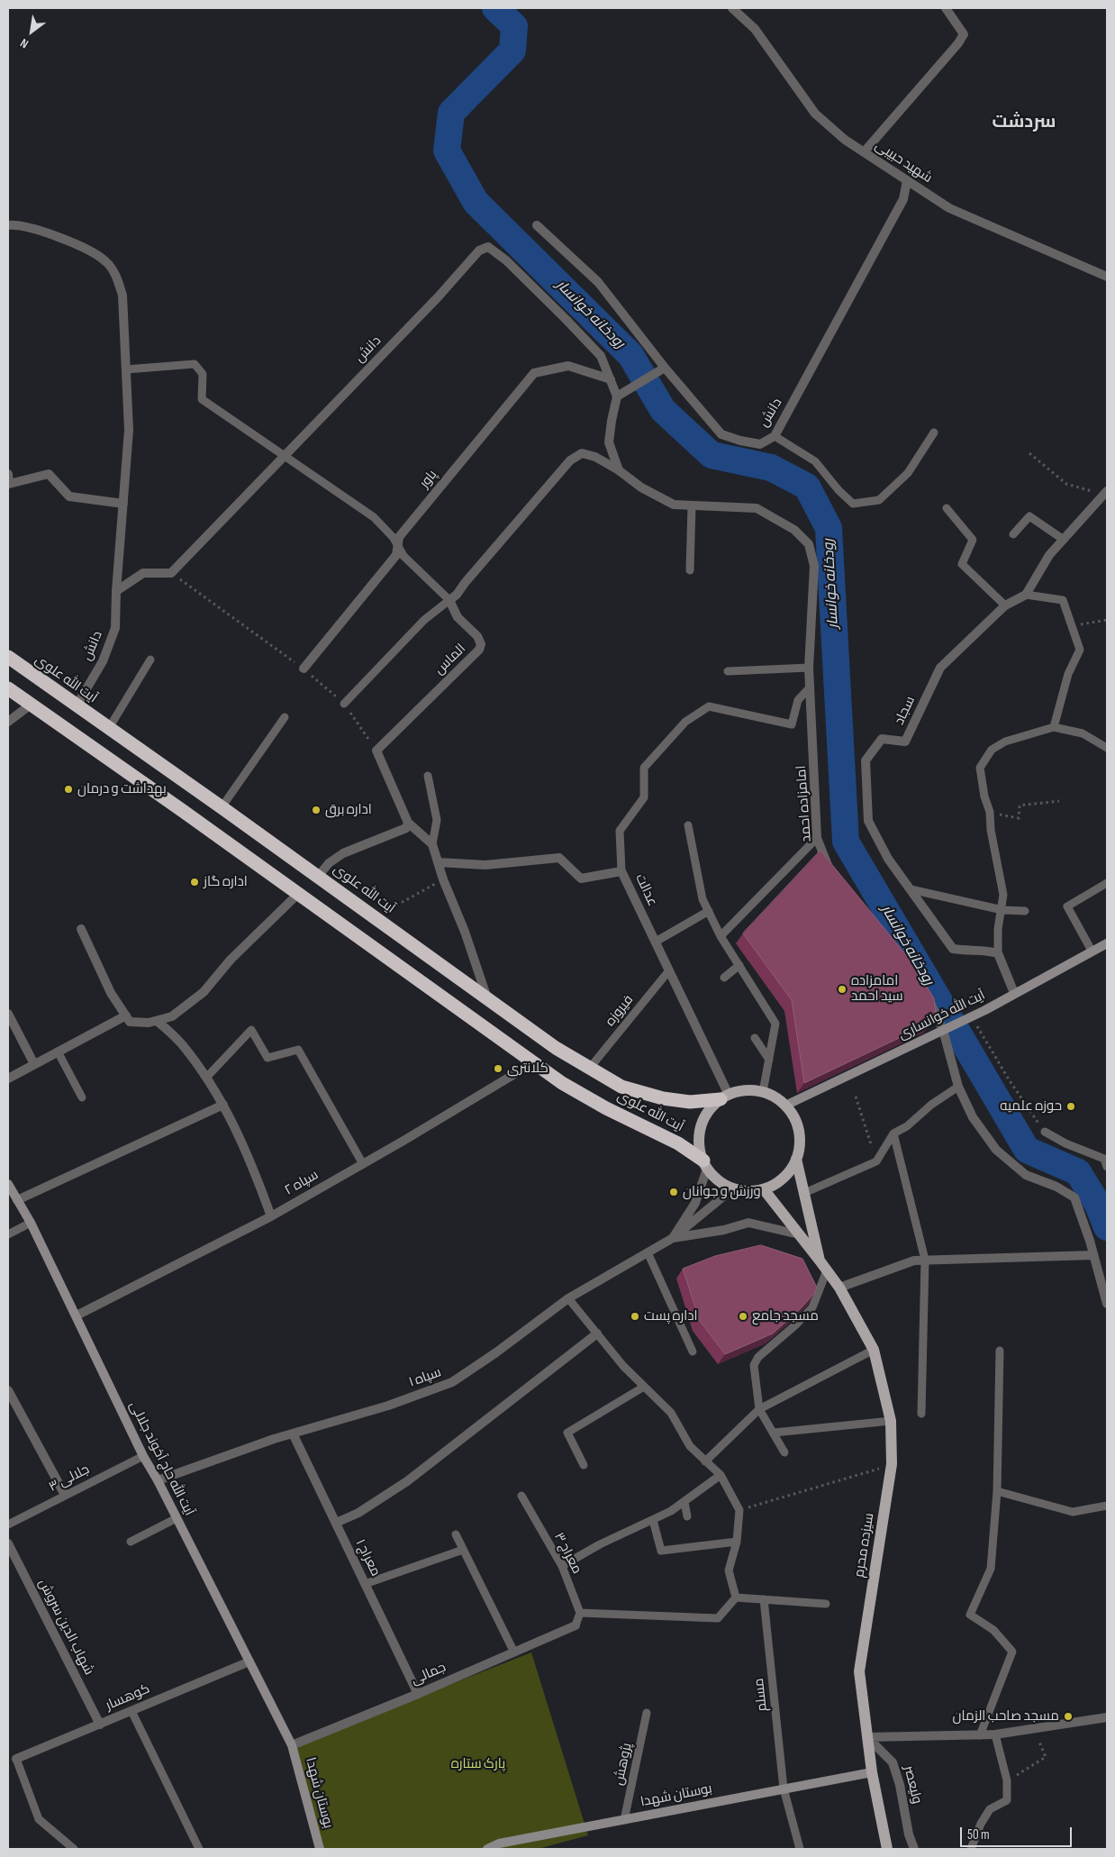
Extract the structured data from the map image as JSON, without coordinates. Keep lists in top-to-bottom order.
{
  "streets": {
    "highway": ["آیت الله علوی"],
    "main road": ["سیزده محرم"],
    "street": [
      "شهید حبیبی",
      "دانش",
      "پاور",
      "الماس",
      "سجاد",
      "امامزاده احمد",
      "عدالت",
      "آیت الله خوانساری",
      "سپاه ۲",
      "سپاه ۱",
      "آیت الله حاج آخوند جلالی",
      "معراج ۱",
      "شهاب الدین سروش",
      "جمالی",
      "کوهسار",
      "ولیعصر",
      "بوستان شهدا"
    ],
    "lane": [
      "فیروزه",
      "جلالی ۳",
      "معراج ۳",
      "مسلم",
      "پژوهش"
    ]
  },
  "crossings": [
    ["شهید حبیبی", "دانش"],
    ["دانش", "پاور"],
    ["دانش", "آیت الله علوی"],
    ["آیت الله علوی", "عدالت"],
    ["آیت الله علوی", "فیروزه"],
    ["آیت الله علوی", "آیت الله خوانساری"],
    ["آیت الله علوی", "سپاه ۲"],
    ["آیت الله علوی", "سیزده محرم"],
    ["عدالت", "فیروزه"],
    ["عدالت", "آیت الله خوانساری"],
    ["عدالت", "سیزده محرم"],
    ["آیت الله خوانساری", "سیزده محرم"],
    ["سپاه ۲", "آیت الله حاج آخوند جلالی"],
    ["سپاه ۱", "آیت الله حاج آخوند جلالی"],
    ["سپاه ۱", "معراج ۱"],
    ["آیت الله حاج آخوند جلالی", "جلالی ۳"],
    ["آیت الله حاج آخوند جلالی", "جمالی"],
    ["آیت الله حاج آخوند جلالی", "کوهسار"],
    ["آیت الله حاج آخوند جلالی", "بوستان شهدا"],
    ["سیزده محرم", "ولیعصر"],
    ["سیزده محرم", "بوستان شهدا"],
    ["معراج ۱", "جمالی"],
    ["شهاب الدین سروش", "کوهسار"],
    ["جمالی", "بوستان شهدا"],
    ["مسلم", "بوستان شهدا"],
    ["پژوهش", "بوستان شهدا"]
  ],
  "districts": ["سردشت"],
  "water": ["رودخانه خوانسار"],
  "parks": ["پارک ستاره"],
  "places": [
    "بهداشت و درمان",
    "اداره برق",
    "اداره گاز",
    "امامزاده سید احمد",
    "کلانتری",
    "حوزه علمیه",
    "ورزش و جوانان",
    "اداره پست",
    "مسجد جامع",
    "مسجد صاحب الزمان"
  ],
  "scale_bar": "50 m",
  "north": "bottom left"
}
